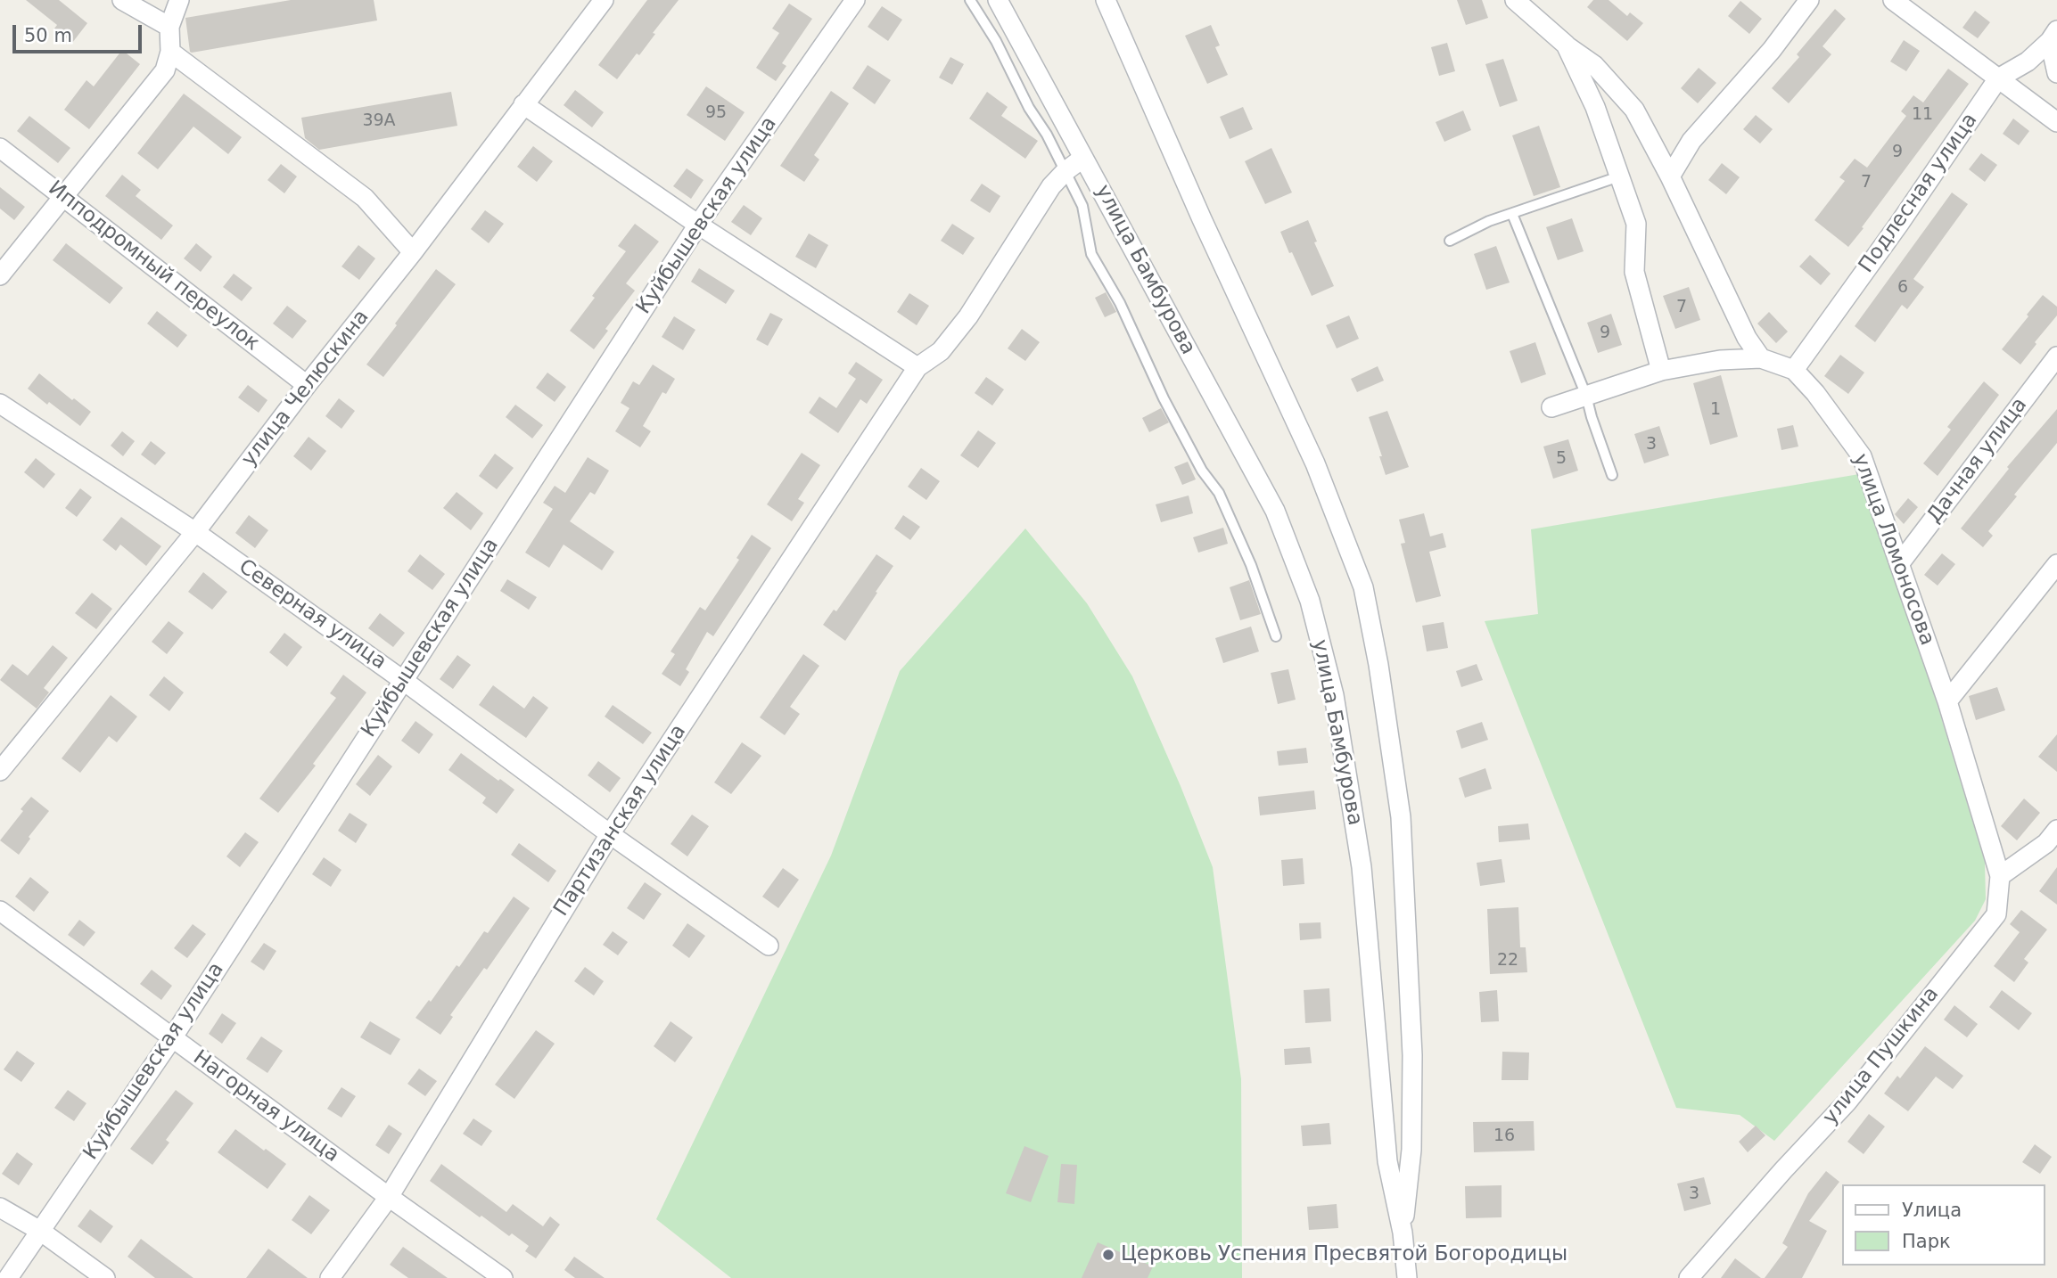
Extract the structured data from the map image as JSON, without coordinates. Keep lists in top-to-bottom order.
{
  "streets": {
    "street": [
      "Подлесная улица",
      "Куйбышевская улица",
      "Ипподромный переулок",
      "улица Бамбурова",
      "улица Челюскина",
      "Дачная улица",
      "улица Ломоносова",
      "Северная улица",
      "Партизанская улица",
      "улица Пушкина",
      "Нагорная улица"
    ]
  },
  "crossings": [
    ["Подлесная улица", "улица Ломоносова"],
    ["Куйбышевская улица", "Северная улица"],
    ["Куйбышевская улица", "Нагорная улица"],
    ["Ипподромный переулок", "улица Челюскина"],
    ["улица Челюскина", "Северная улица"],
    ["Дачная улица", "улица Ломоносова"],
    ["улица Ломоносова", "улица Пушкина"],
    ["Северная улица", "Партизанская улица"],
    ["Партизанская улица", "Нагорная улица"]
  ],
  "places": ["Церковь Успения Пресвятой Богородицы"],
  "house_numbers": [
    "95",
    "11",
    "39А",
    "9",
    "7",
    "6",
    "7",
    "9",
    "1",
    "3",
    "5",
    "22",
    "16",
    "3"
  ],
  "legend": ["Улица", "Парк"],
  "scale_bar": "50 m"
}
